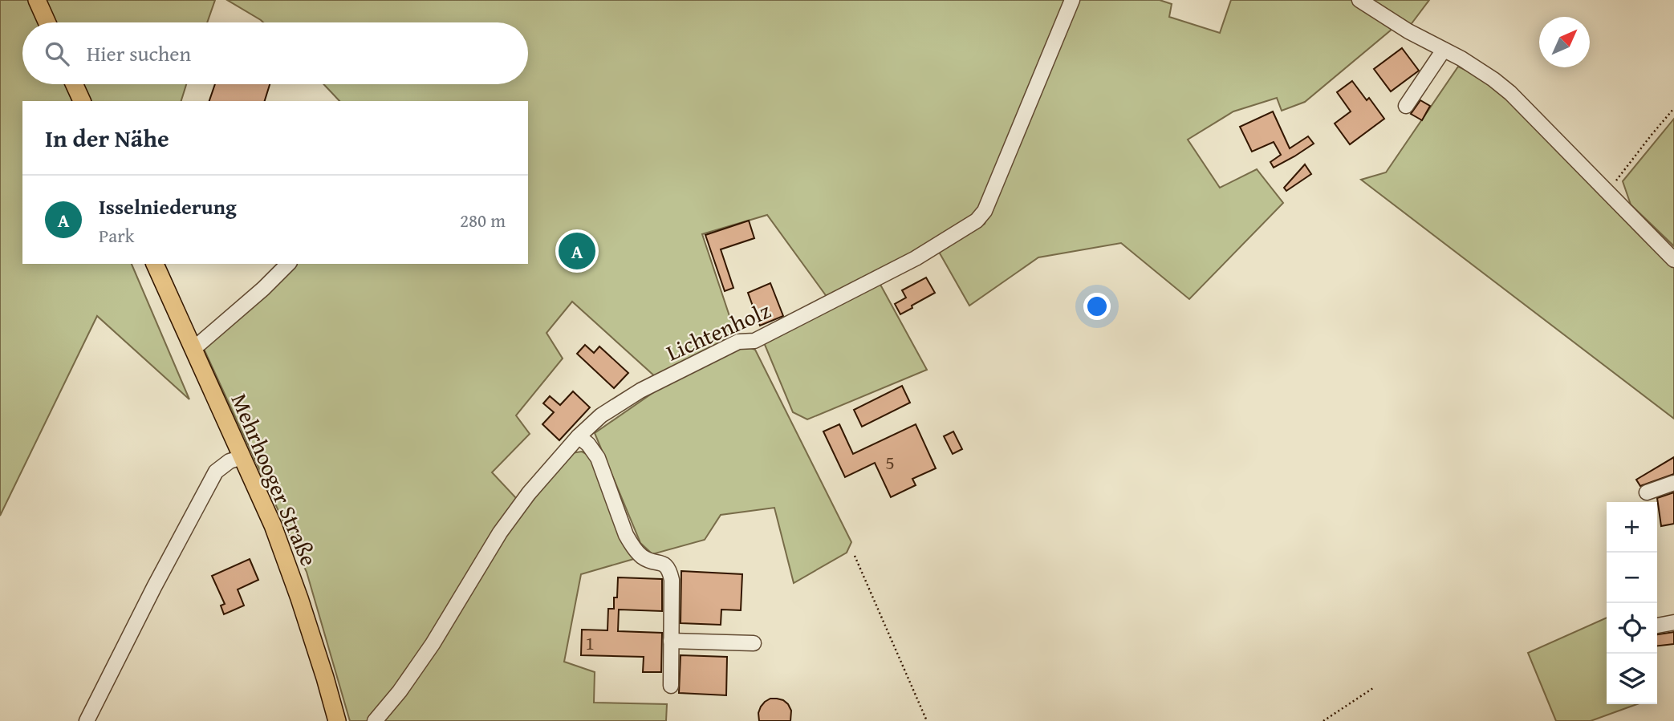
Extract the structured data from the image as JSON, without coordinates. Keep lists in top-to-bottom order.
{
  "streets": {
    "main road": ["Mehrhooger Straße"],
    "street": ["Lichtenholz"]
  },
  "house_numbers": ["5", "1"],
  "north": "top right",
  "page": {
    "search": "Hier suchen",
    "heading": "In der Nähe",
    "list": [
      {
        "mark": "A",
        "name": "Isselniederung",
        "note": "Park",
        "value": "280 m"
      }
    ],
    "pins": "A",
    "map_buttons": ["+", "−"]
  }
}
